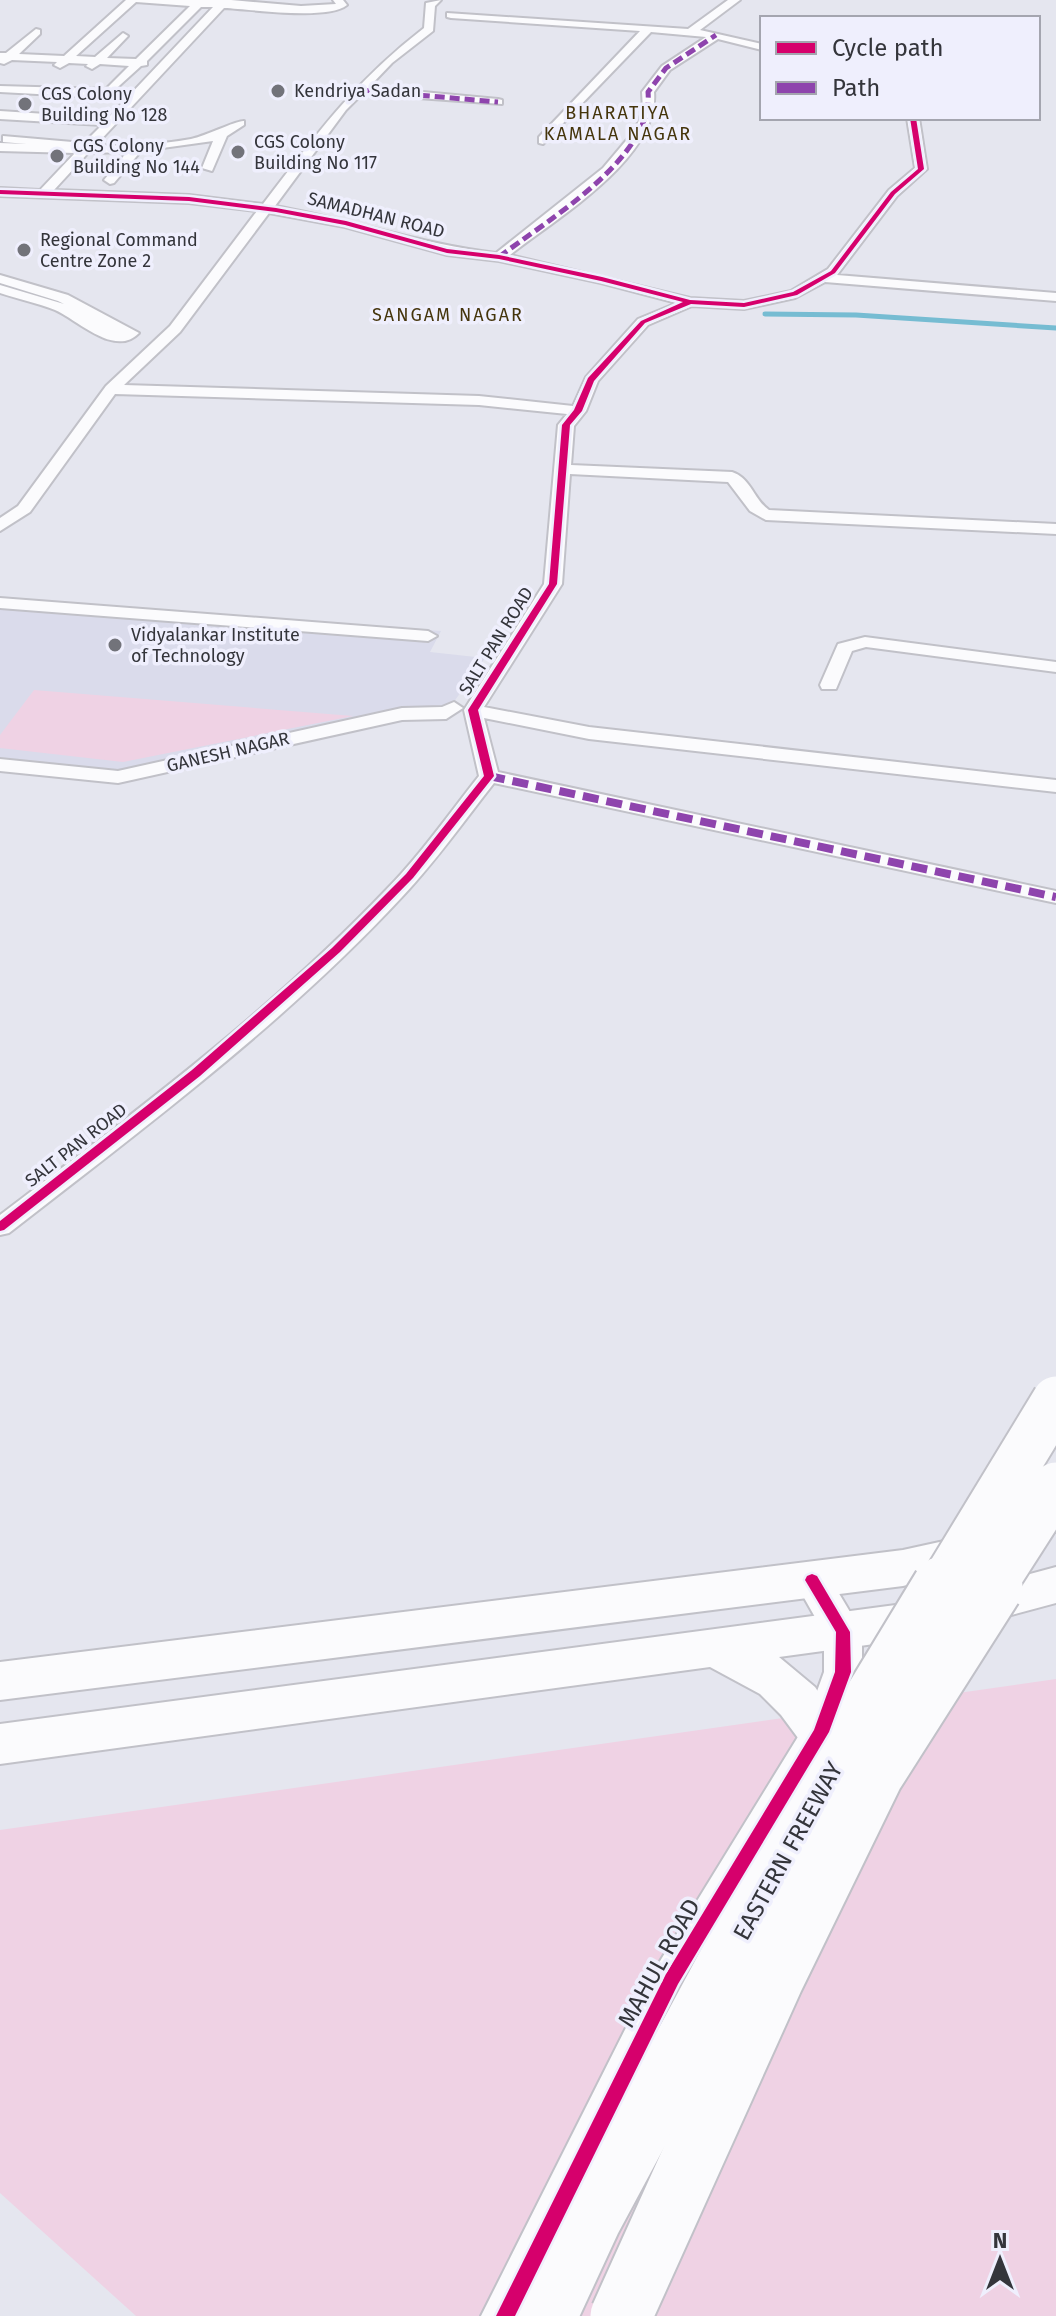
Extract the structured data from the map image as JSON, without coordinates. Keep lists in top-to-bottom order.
{
  "streets": {
    "highway": ["EASTERN FREEWAY"],
    "street": [
      "SAMADHAN ROAD",
      "SALT PAN ROAD",
      "GANESH NAGAR",
      "MAHUL ROAD"
    ]
  },
  "crossings": [
    ["SAMADHAN ROAD", "SALT PAN ROAD"],
    ["SALT PAN ROAD", "GANESH NAGAR"]
  ],
  "districts": ["BHARATIYA KAMALA NAGAR", "SANGAM NAGAR"],
  "places": [
    "Kendriya Sadan",
    "CGS Colony Building No 128",
    "CGS Colony Building No 117",
    "CGS Colony Building No 144",
    "Regional Command Centre Zone 2",
    "Vidyalankar Institute of Technology"
  ],
  "legend": ["Cycle path", "Path"],
  "north": "top"
}
